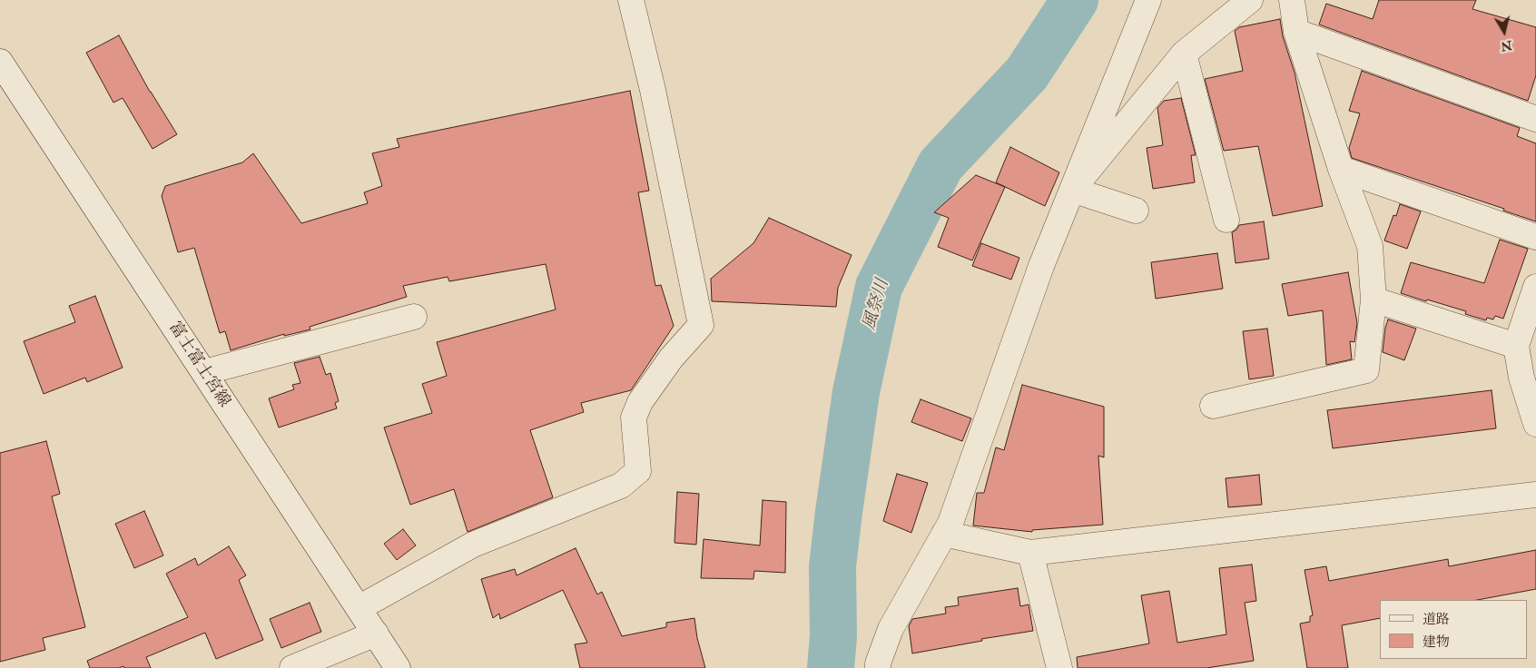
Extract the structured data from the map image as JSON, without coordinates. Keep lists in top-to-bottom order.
{
  "streets": {
    "street": ["富士富士宮線"]
  },
  "water": ["風祭川"],
  "legend": ["道路", "建物"],
  "north": "bottom"
}
